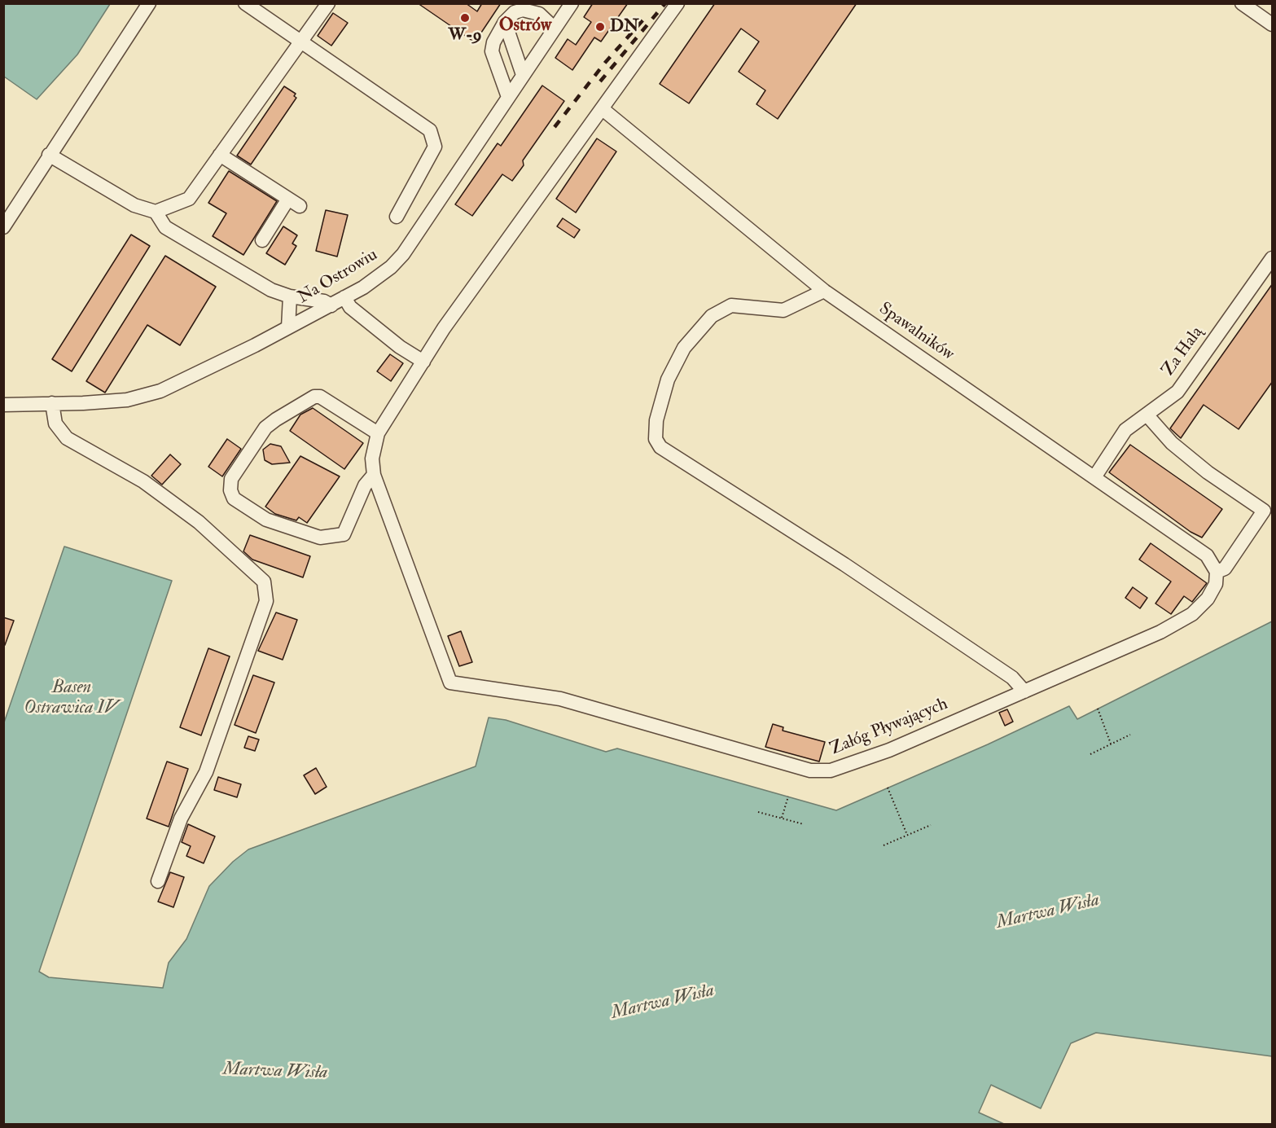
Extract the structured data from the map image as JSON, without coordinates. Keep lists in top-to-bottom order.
{
  "streets": {
    "street": [
      "Na Ostrowiu",
      "Spawalników",
      "Za Halą",
      "Załóg Pływających"
    ]
  },
  "crossings": [
    ["Spawalników", "Za Halą"],
    ["Spawalników", "Załóg Pływających"]
  ],
  "districts": ["Ostrów"],
  "water": ["Basen Ostrawica IV", "Martwa Wisła"],
  "places": ["W-9", "DN"]
}
